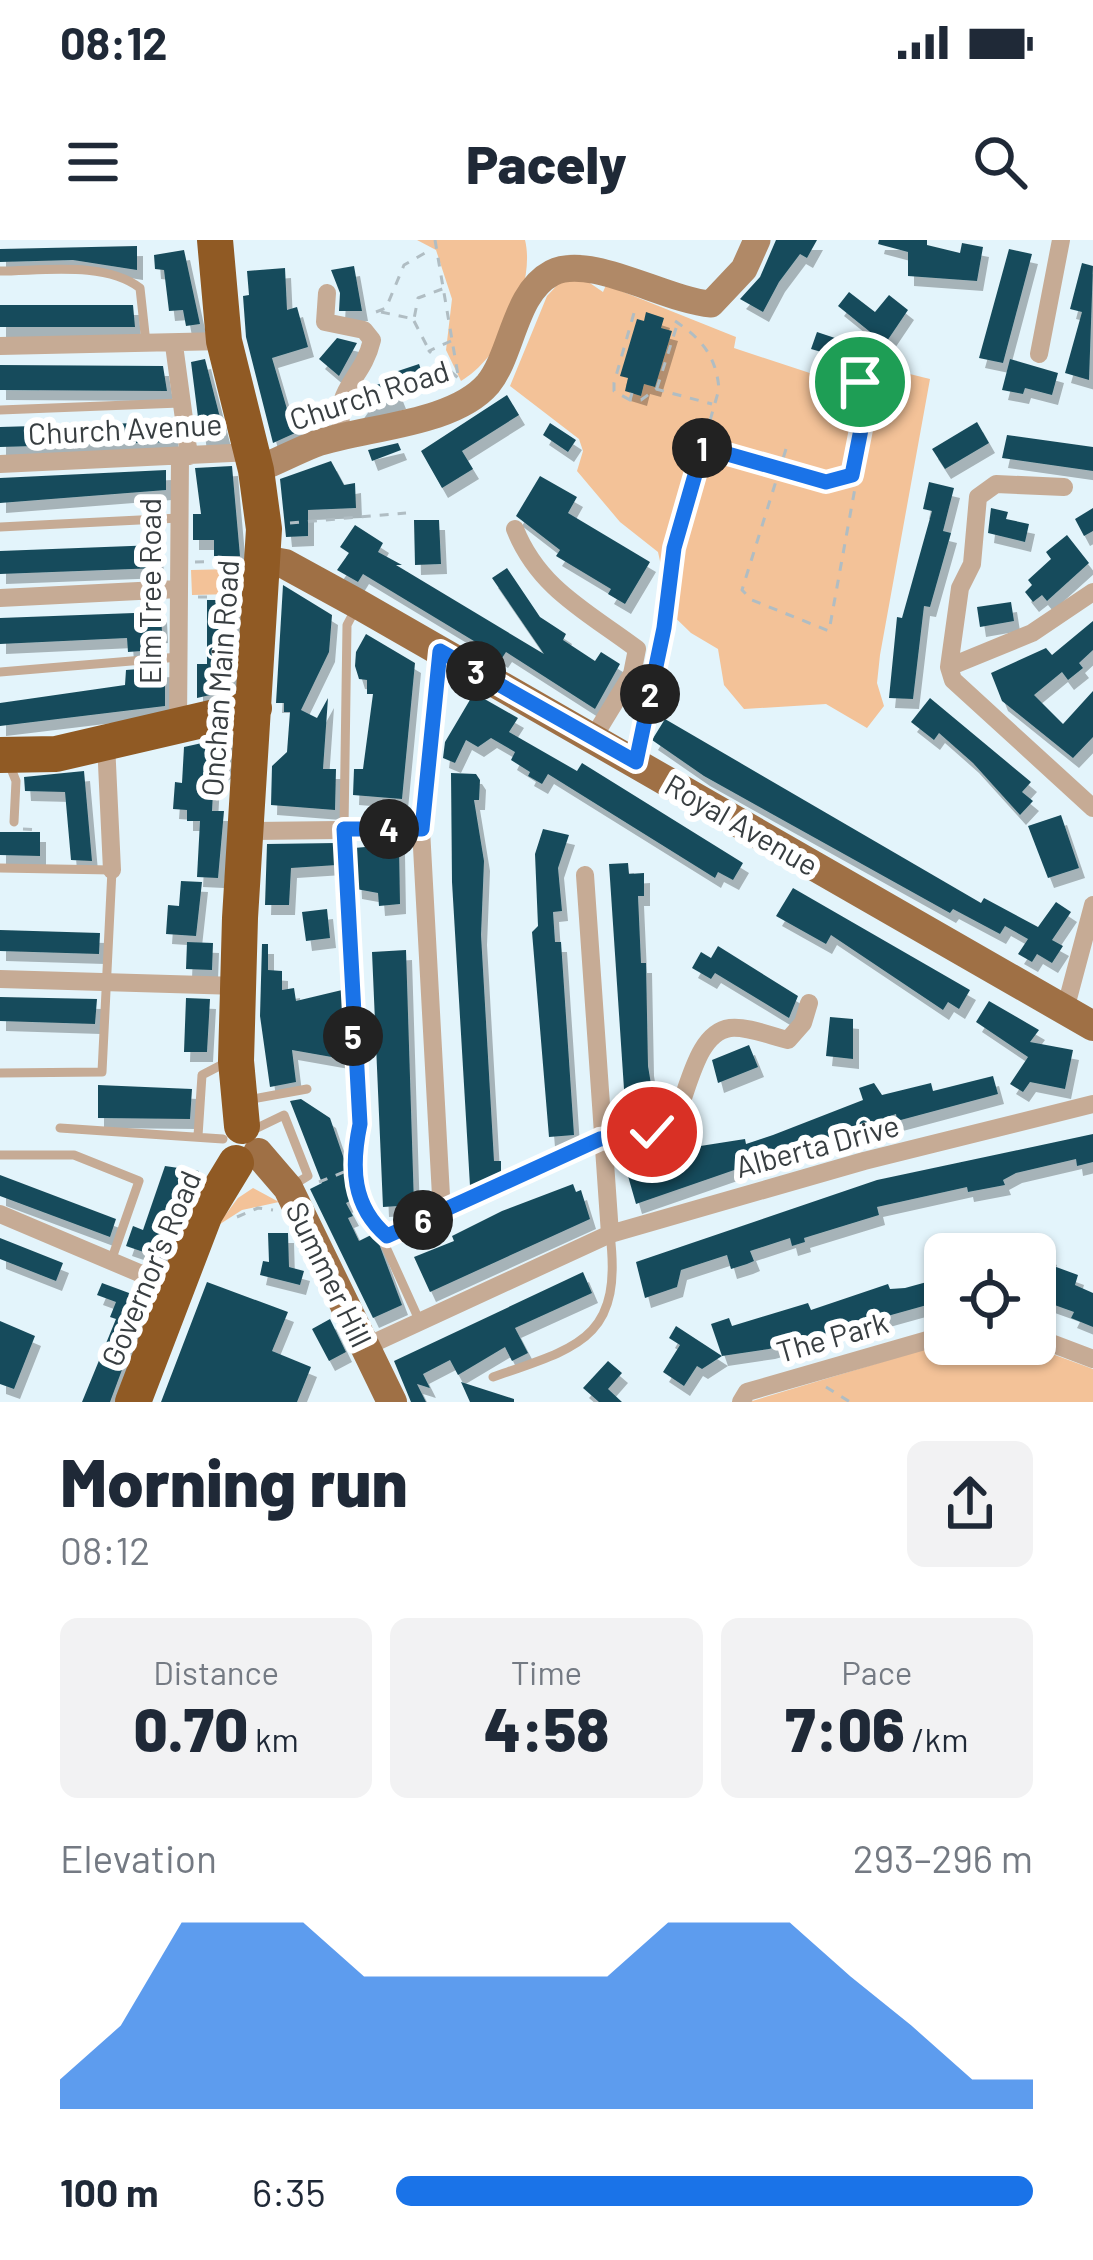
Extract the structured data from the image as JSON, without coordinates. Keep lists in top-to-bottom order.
{
  "streets": {
    "highway": ["Onchan Main Road", "Governor's Road"],
    "main road": ["Church Road", "Royal Avenue", "Summer Hill"],
    "street": [
      "Church Avenue",
      "Elm Tree Road",
      "Alberta Drive",
      "The Park"
    ]
  },
  "crossings": [
    ["Church Road", "Church Avenue"],
    ["Church Road", "Onchan Main Road"],
    ["Church Avenue", "Elm Tree Road"],
    ["Church Avenue", "Onchan Main Road"],
    ["Onchan Main Road", "Royal Avenue"],
    ["Onchan Main Road", "Governor's Road"],
    ["Onchan Main Road", "Summer Hill"],
    ["Alberta Drive", "Summer Hill"],
    ["Governor's Road", "Summer Hill"]
  ],
  "page": {
    "status": "08:12",
    "header": "Pacely",
    "pins": [
      "1",
      "3",
      "2",
      "4",
      "5",
      "6"
    ],
    "heading": ["Morning run", "08:12"],
    "stats": [
      ["Distance", "0.70 km"],
      ["Time", "4:58"],
      ["Pace", "7:06 /km"]
    ],
    "chart": ["Elevation", "293–296 m"],
    "list": [
      {
        "name": "100 m",
        "note": "6:35"
      }
    ]
  }
}
